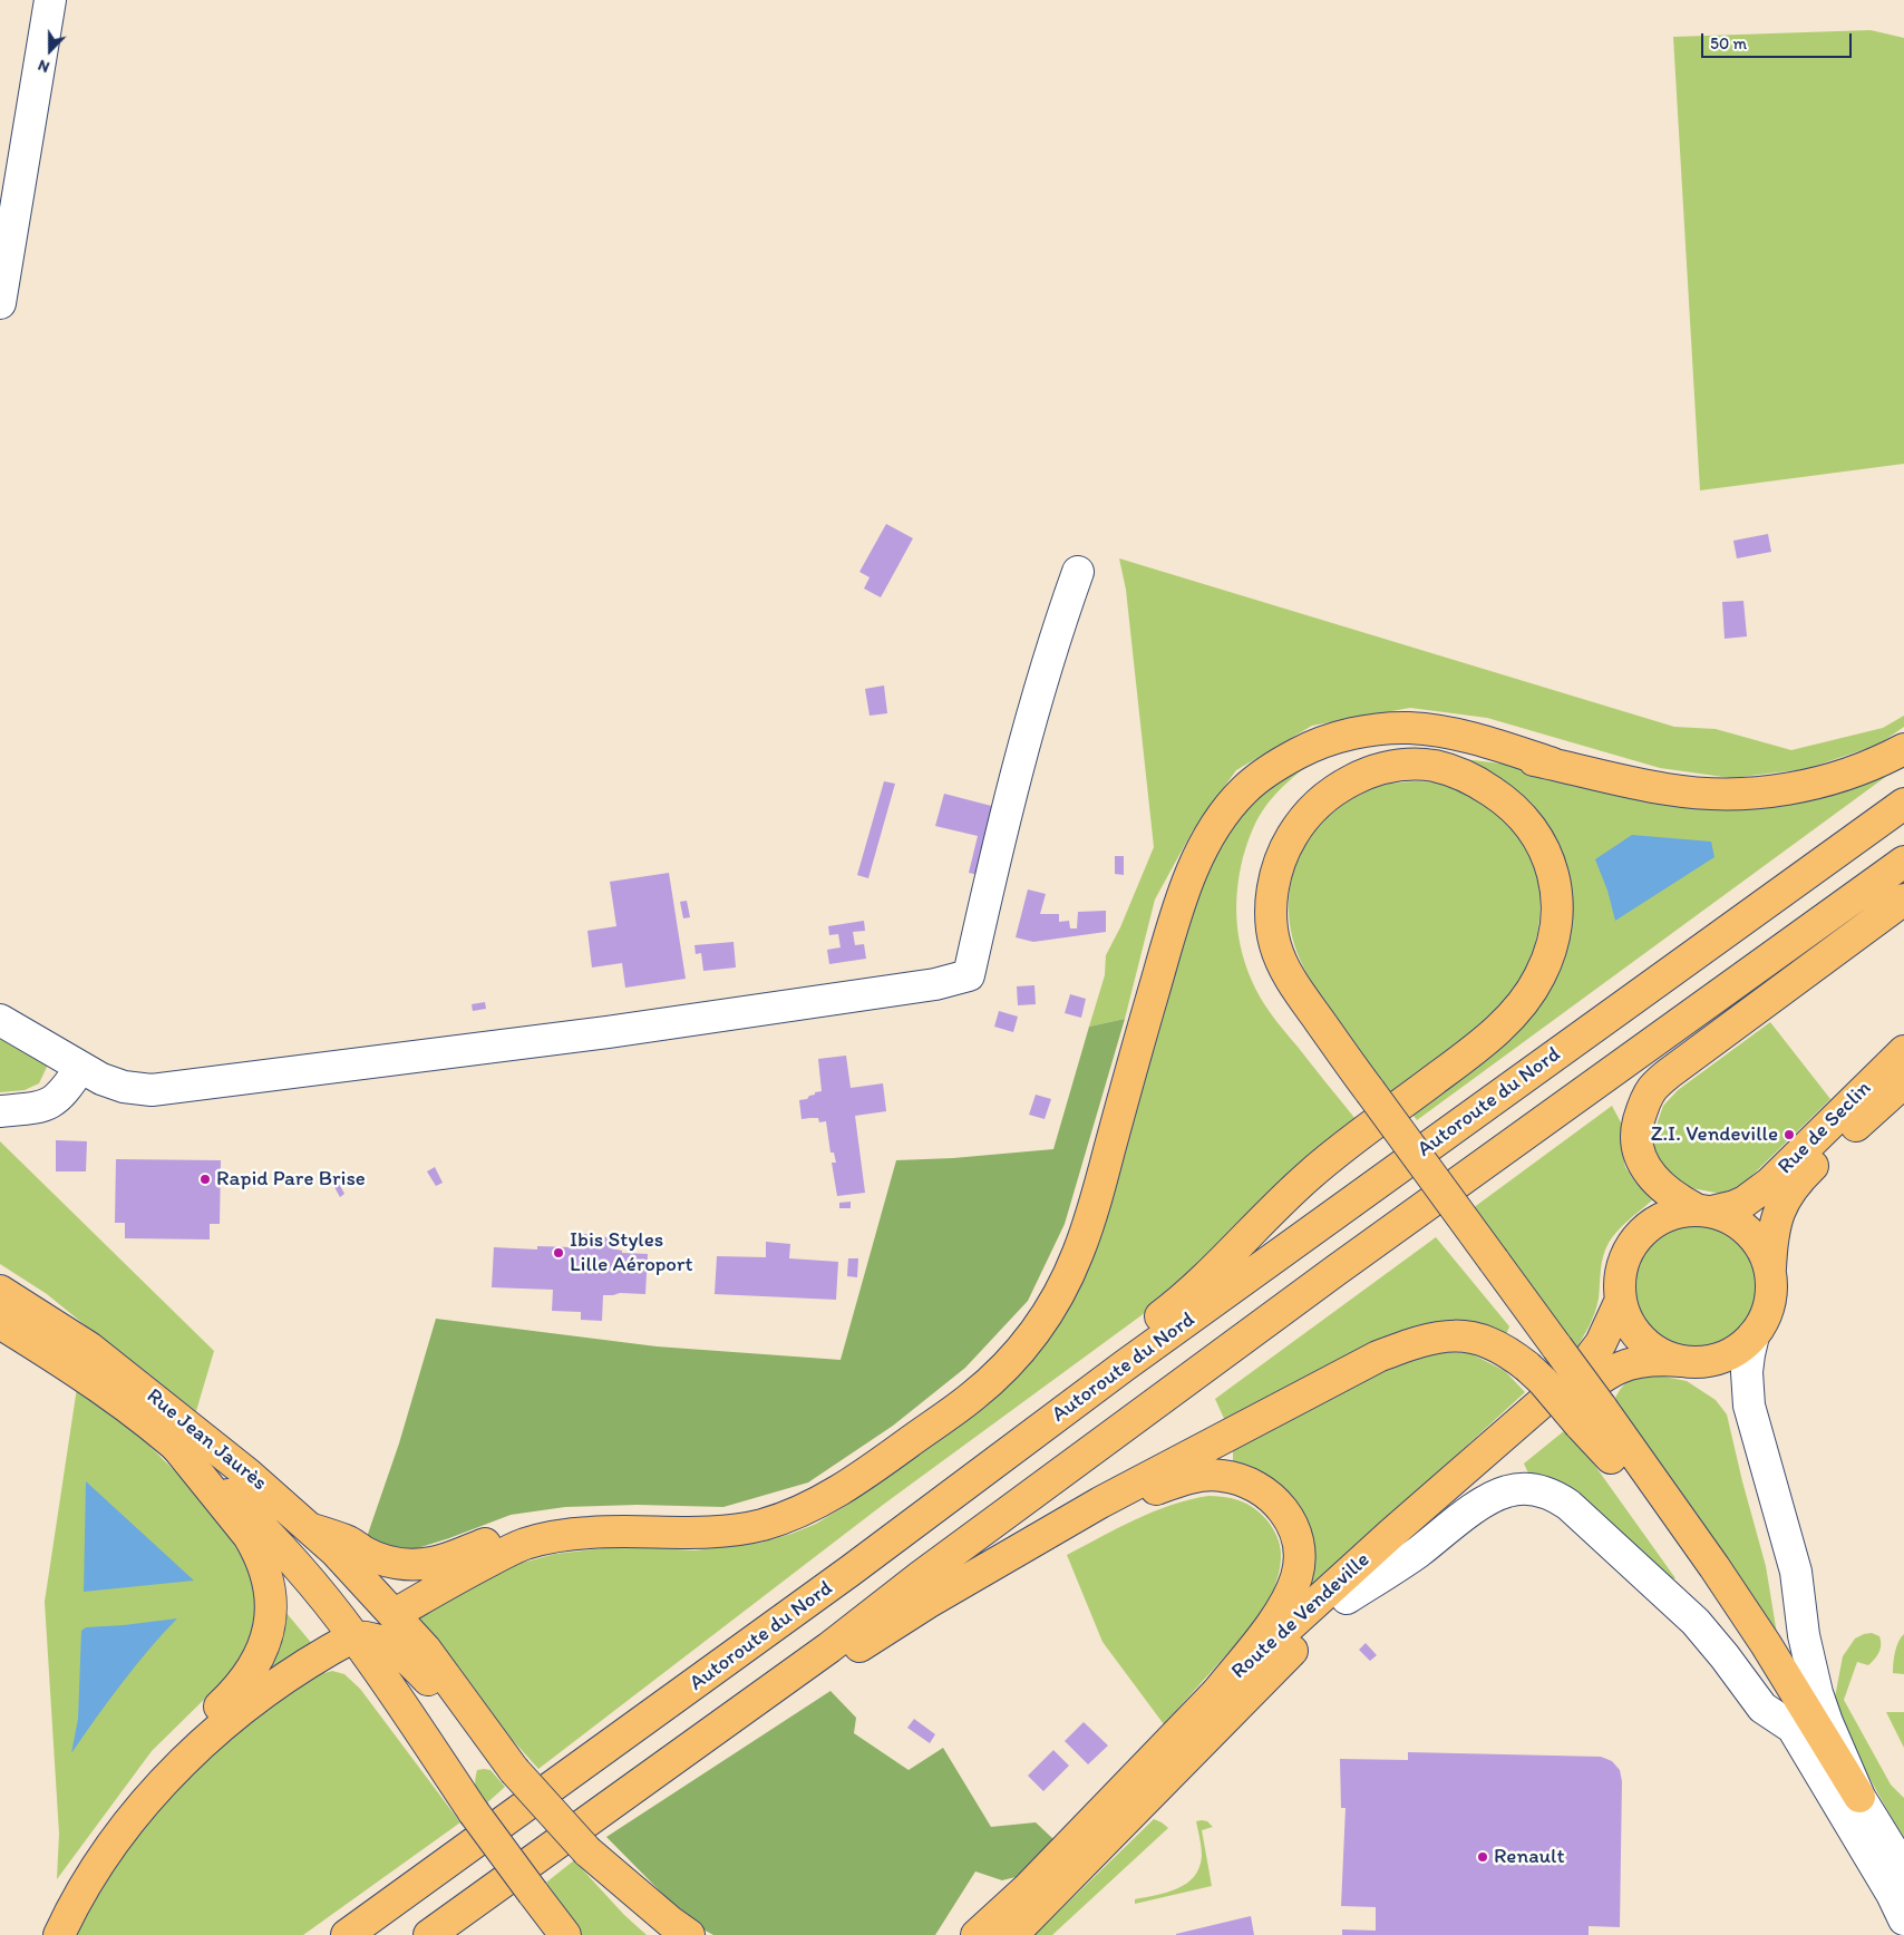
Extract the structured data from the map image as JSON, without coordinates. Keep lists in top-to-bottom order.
{
  "streets": {
    "main road": [
      "Autoroute du Nord",
      "Rue de Seclin",
      "Rue Jean Jaurès",
      "Route de Vendeville"
    ]
  },
  "crossings": [
    ["Rue de Seclin", "Route de Vendeville"]
  ],
  "places": [
    "Z.I. Vendeville",
    "Rapid Pare Brise",
    "Ibis Styles Lille Aéroport",
    "Renault"
  ],
  "scale_bar": "50 m",
  "north": "bottom"
}
